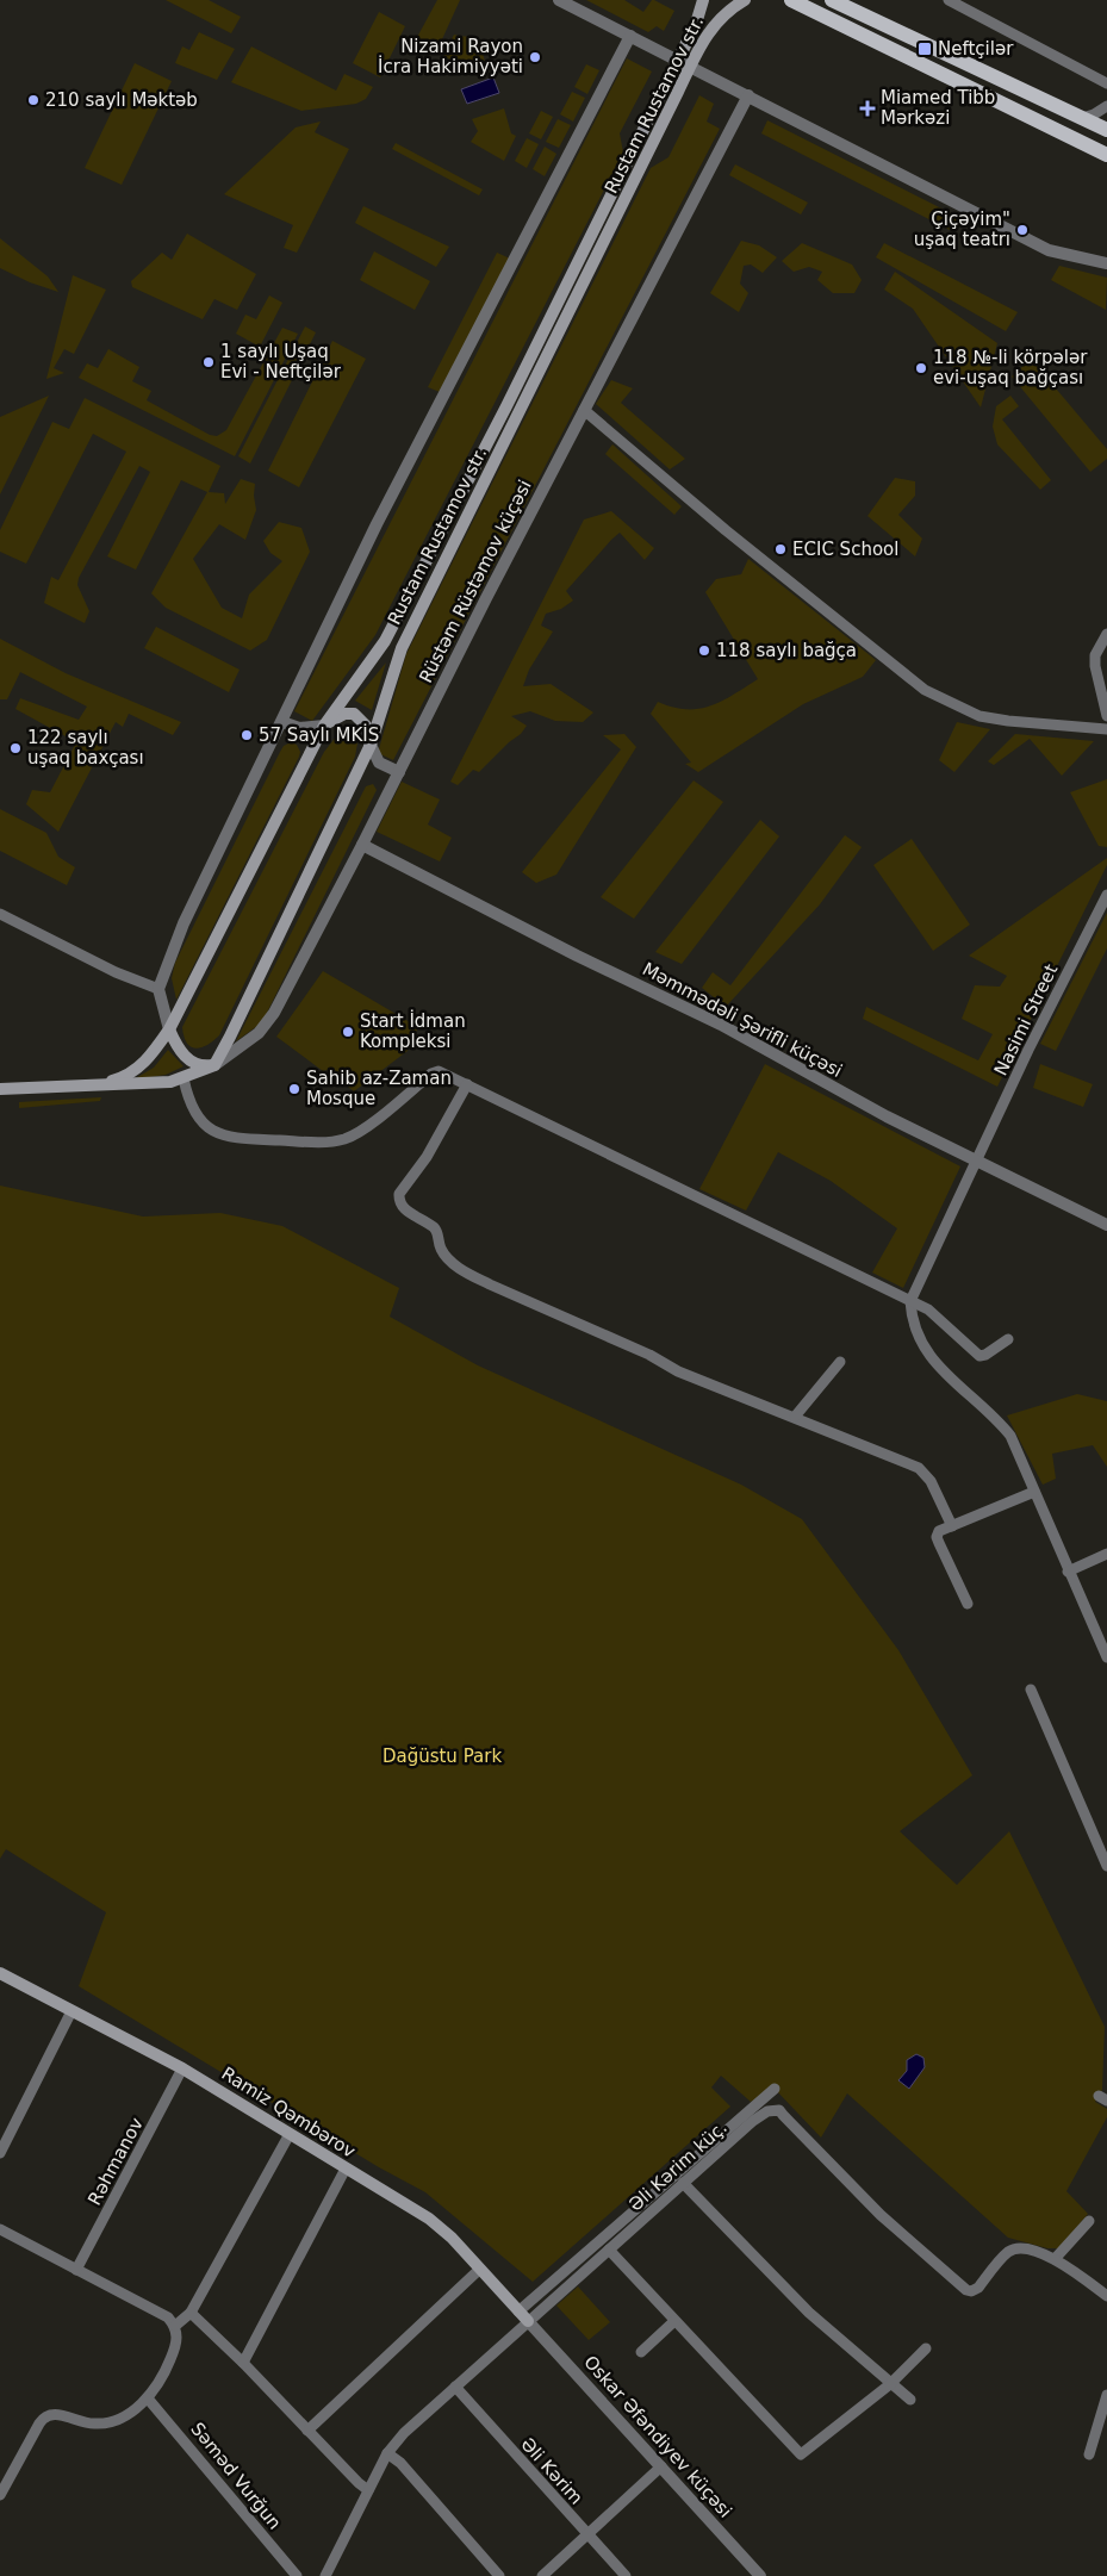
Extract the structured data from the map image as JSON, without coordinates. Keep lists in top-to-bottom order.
{
  "streets": {
    "main road": ["Rustam Rustamov str.", "Ramiz Qəmbərov"],
    "street": [
      "Rüstəm Rüstəmov küçəsi",
      "Məmmədəli Şərifli küçəsi",
      "Nasimi Street",
      "Rəhmanov",
      "Əli Kərim küç.",
      "Oskar Əfəndiyev küçəsi",
      "Əli Kərim",
      "Səməd Vurğun"
    ]
  },
  "crossings": [
    ["Rustam Rustamov str.", "Rüstəm Rüstəmov küçəsi"],
    ["Rüstəm Rüstəmov küçəsi", "Məmmədəli Şərifli küçəsi"],
    ["Məmmədəli Şərifli küçəsi", "Nasimi Street"],
    ["Ramiz Qəmbərov", "Rəhmanov"],
    ["Ramiz Qəmbərov", "Əli Kərim küç."],
    ["Ramiz Qəmbərov", "Oskar Əfəndiyev küçəsi"],
    ["Əli Kərim küç.", "Oskar Əfəndiyev küçəsi"],
    ["Əli Kərim küç.", "Əli Kərim"]
  ],
  "parks": ["Dağüstu Park"],
  "places": {
    "transit": ["Neftçilər"],
    "other": [
      "Nizami Rayon İcra Hakimiyyəti",
      "210 saylı Məktəb",
      "Çiçəyim\" uşaq teatrı",
      "1 saylı Uşaq Evi - Neftçilər",
      "118 №-li körpələr evi-uşaq bağçası",
      "ECIC School",
      "118 saylı bağça",
      "57 Saylı MKİS",
      "122 saylı uşaq baxçası",
      "Start İdman Kompleksi",
      "Sahib az-Zaman Mosque"
    ],
    "health": ["Miamed Tibb Mərkəzi"]
  }
}
